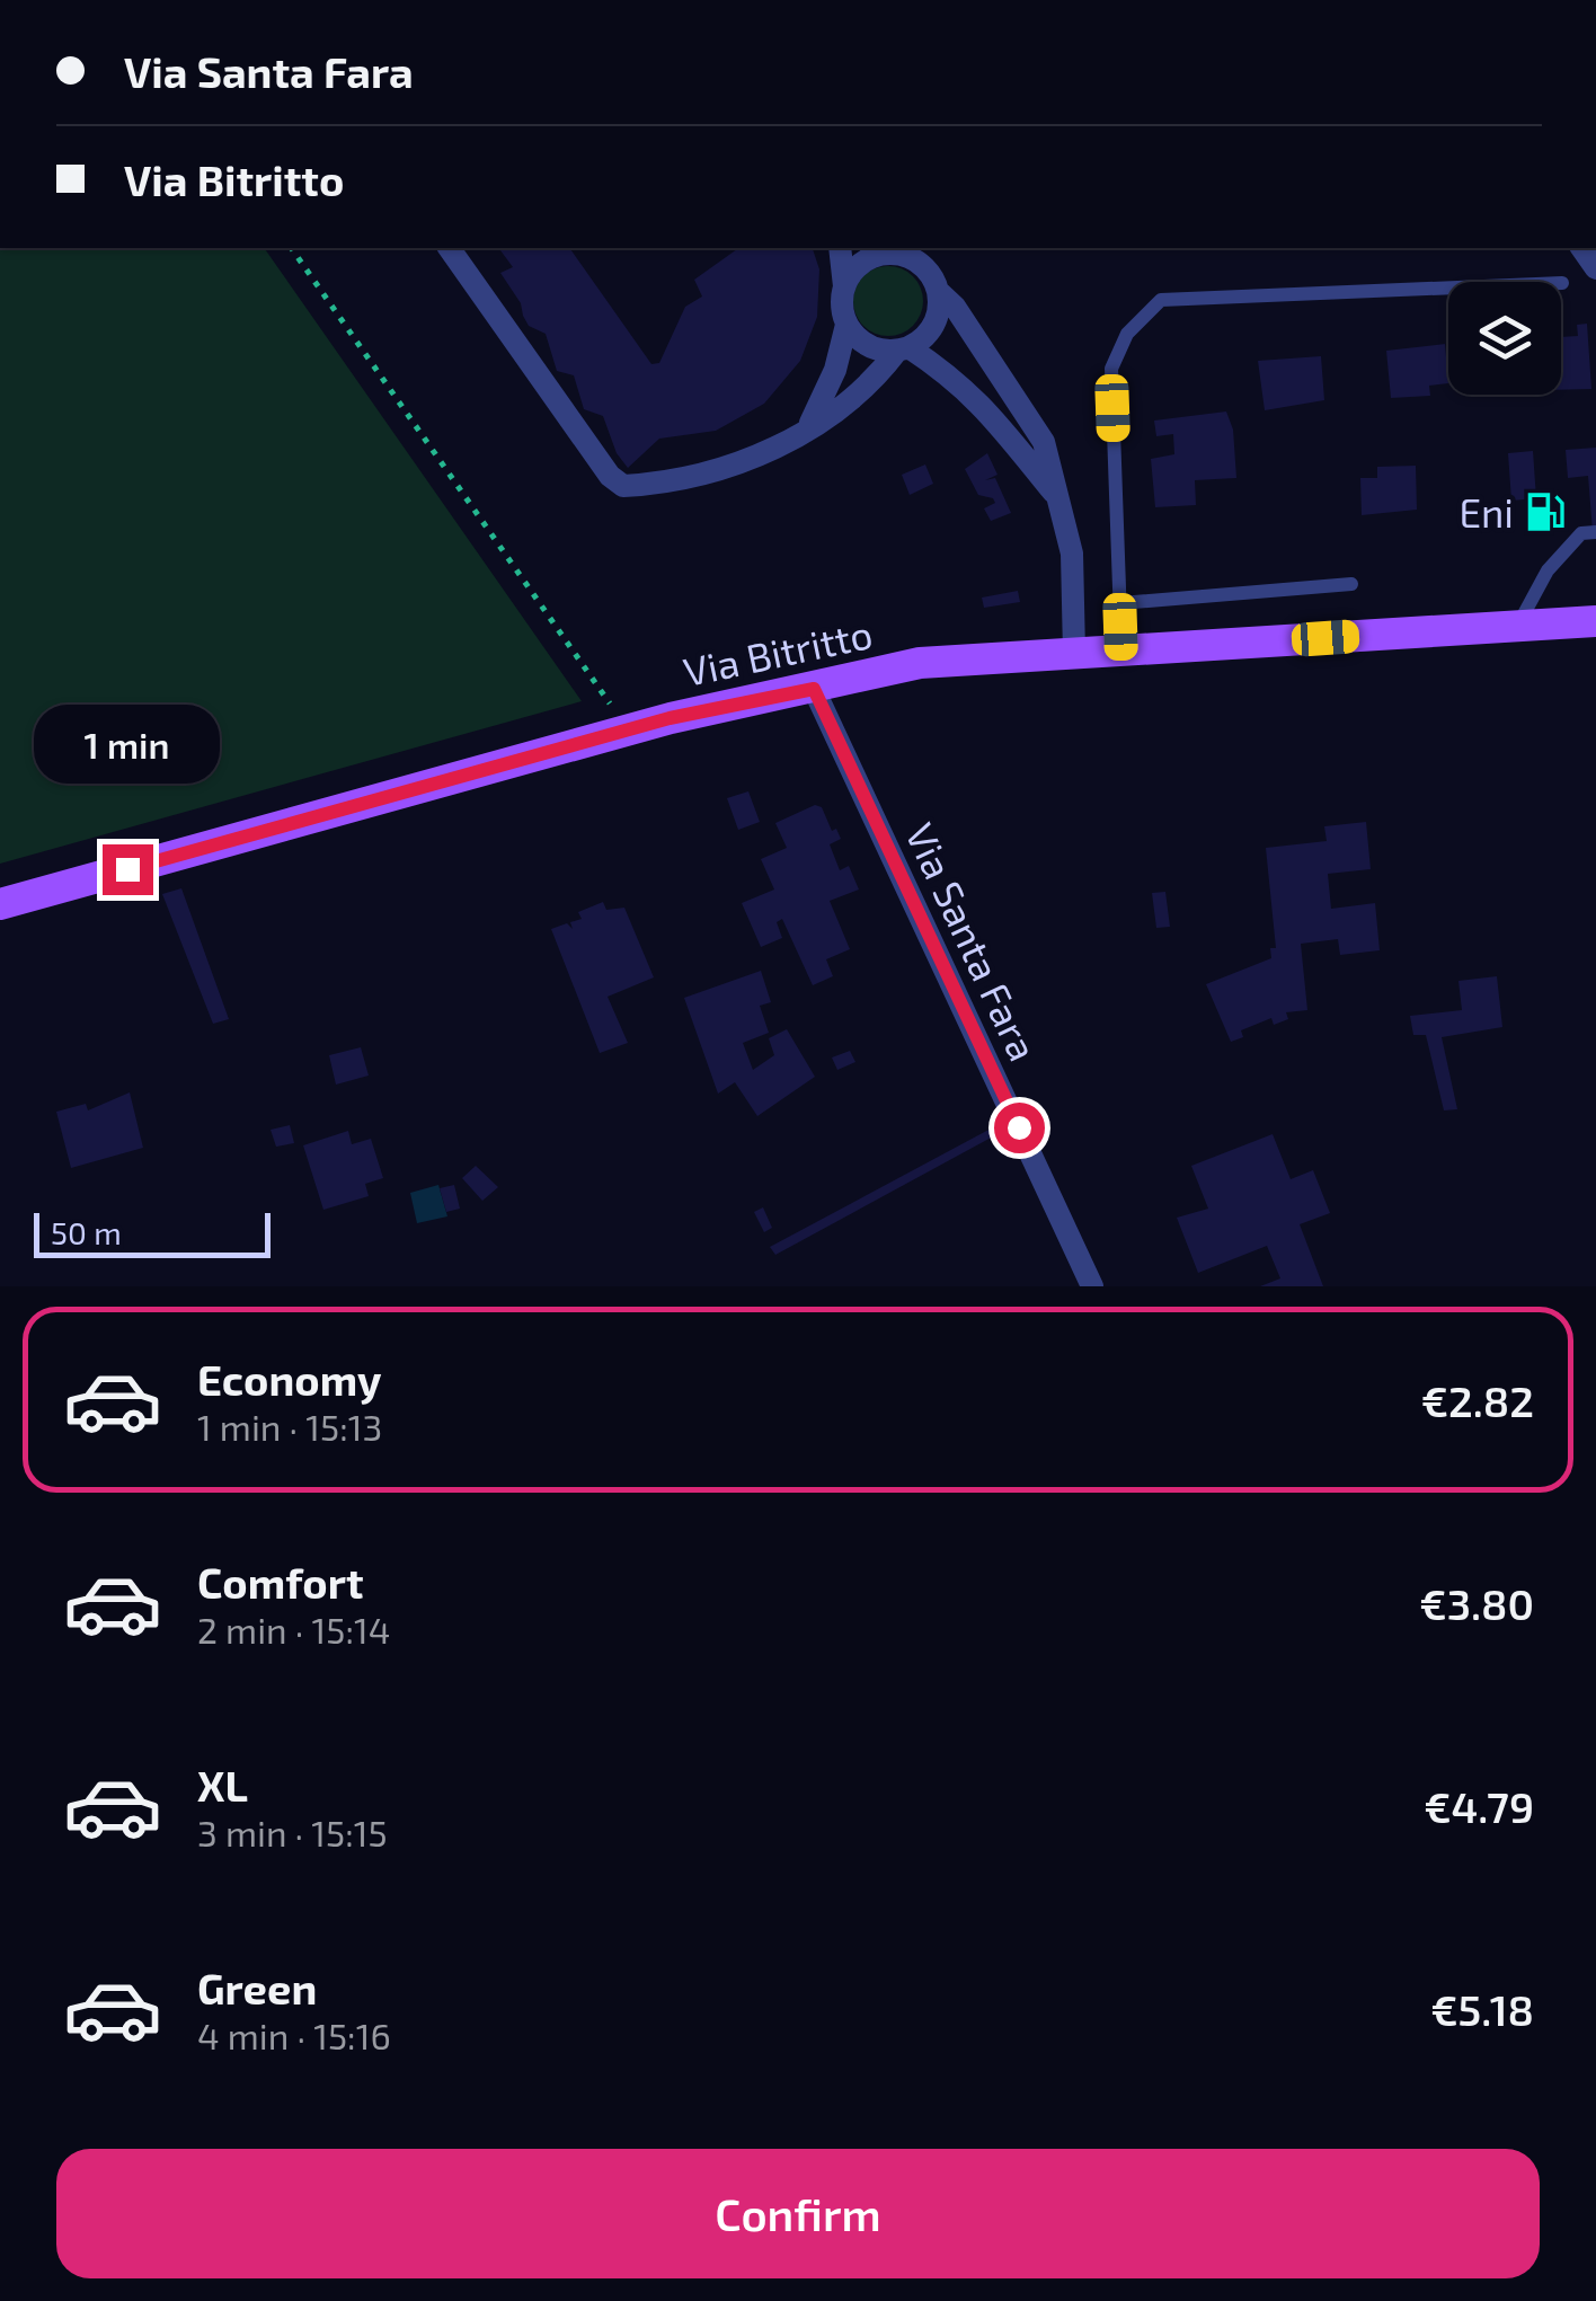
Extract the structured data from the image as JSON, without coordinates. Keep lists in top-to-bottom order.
{
  "streets": {
    "main road": ["Via Bitritto"],
    "street": ["Via Santa Fara"]
  },
  "crossings": [
    ["Via Bitritto", "Via Santa Fara"]
  ],
  "places": {
    "fuel station": ["Eni"]
  },
  "scale_bar": "50 m",
  "page": {
    "banner": ["Via Santa Fara", "Via Bitritto"],
    "bubble": "1 min",
    "scale": "50 m",
    "list": [
      {
        "name": "Economy",
        "note": "1 min · 15:13",
        "value": "€2.82"
      },
      {
        "name": "Comfort",
        "note": "2 min · 15:14",
        "value": "€3.80"
      },
      {
        "name": "XL",
        "note": "3 min · 15:15",
        "value": "€4.79"
      },
      {
        "name": "Green",
        "note": "4 min · 15:16",
        "value": "€5.18"
      }
    ],
    "buttons": "Confirm"
  }
}
